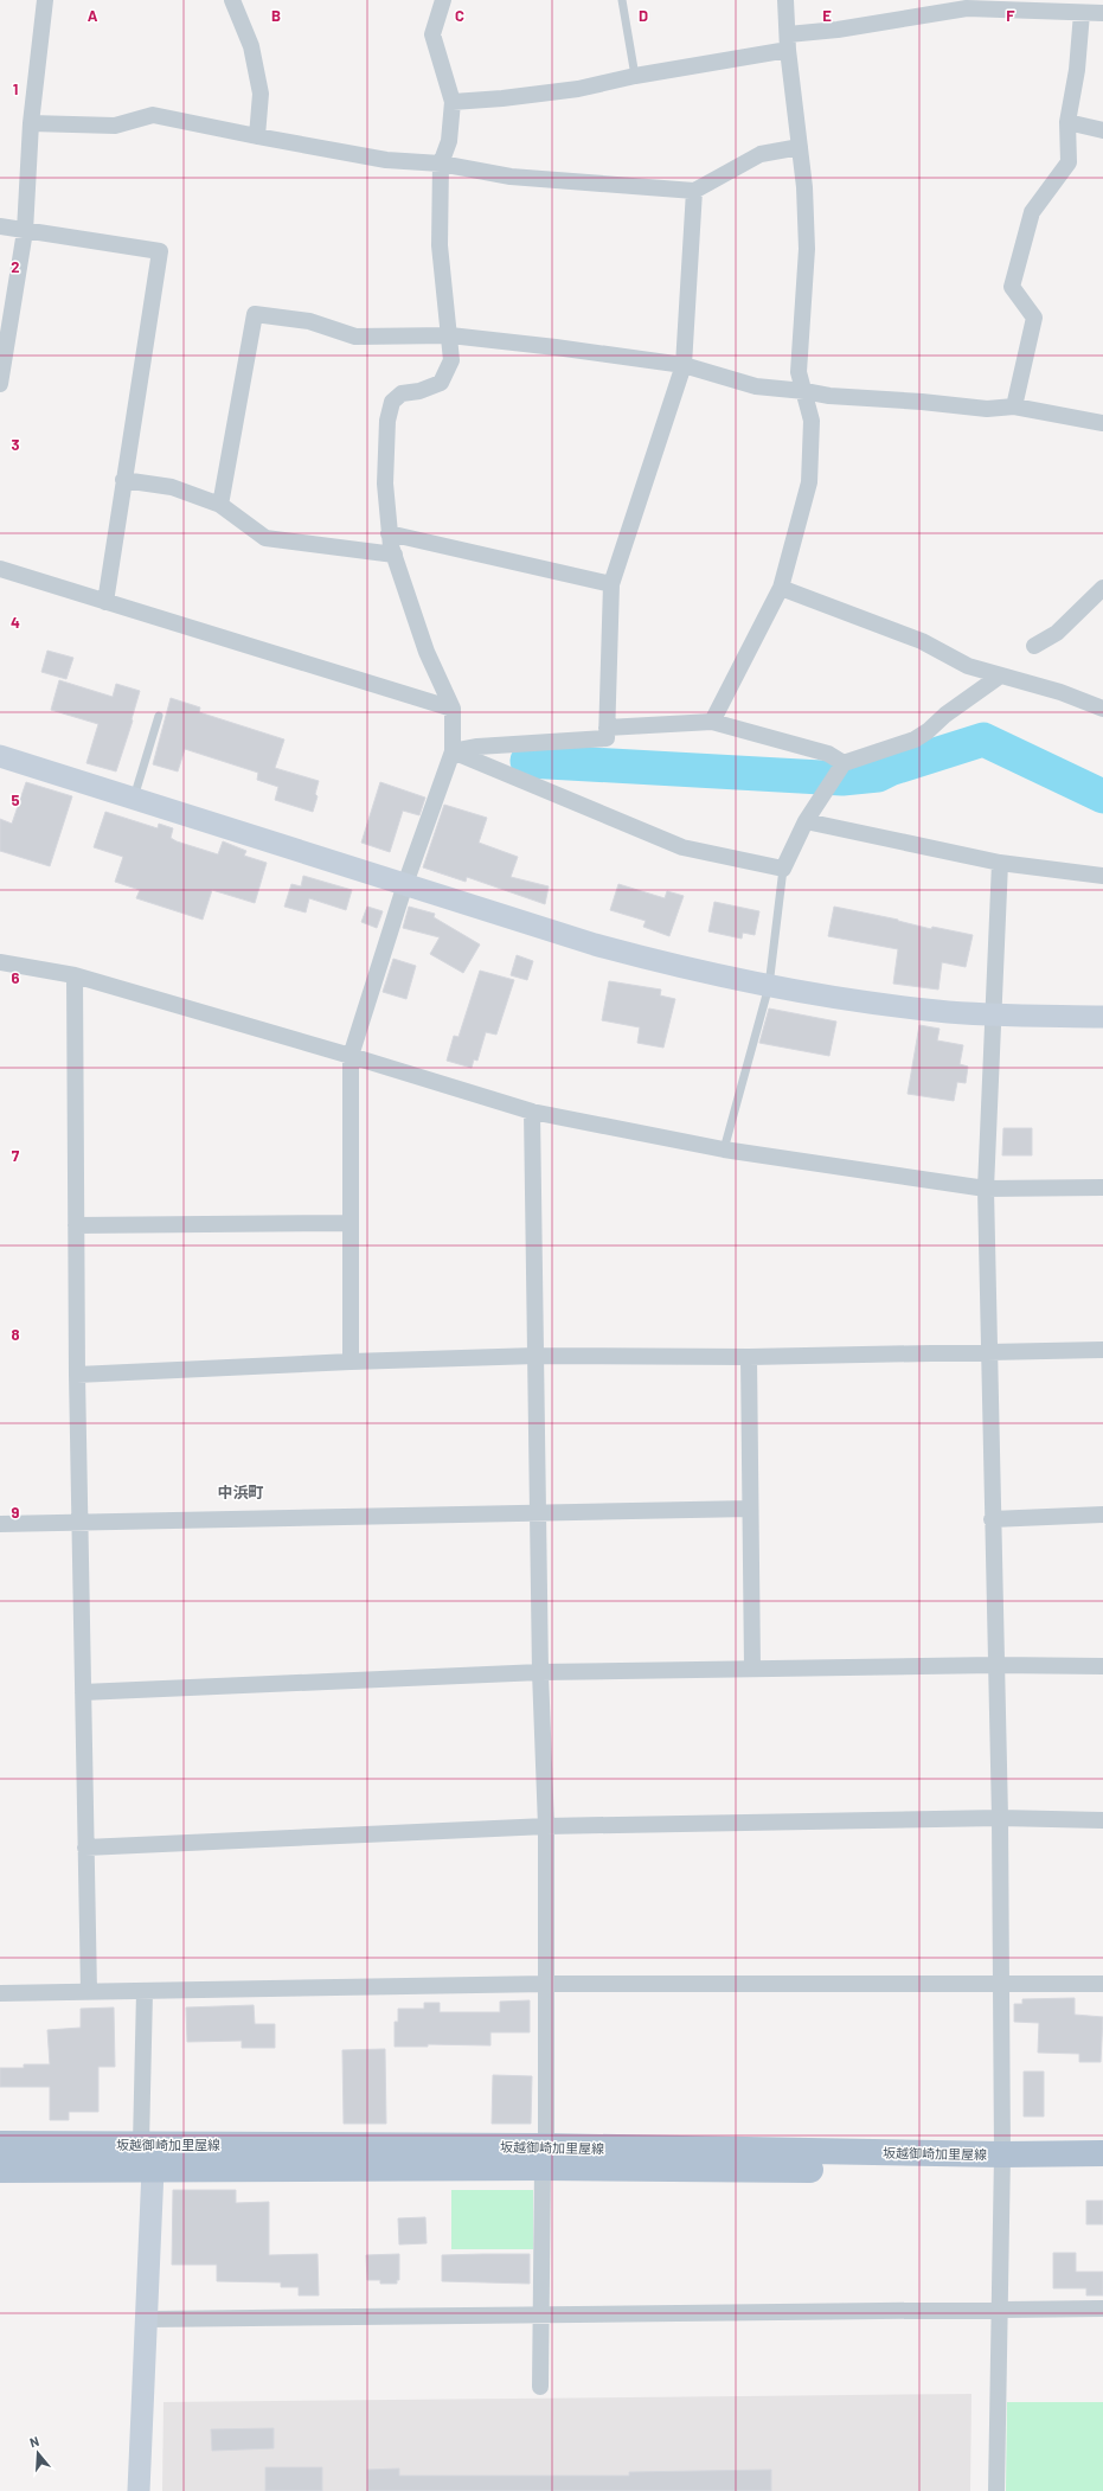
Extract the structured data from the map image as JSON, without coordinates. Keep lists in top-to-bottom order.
{
  "streets": {
    "main road": ["坂越御崎加里屋線"]
  },
  "districts": ["中浜町"],
  "north": "top",
  "grid": {
    "columns": [
      "A",
      "B",
      "C",
      "D",
      "E",
      "F"
    ],
    "rows": [
      "1",
      "2",
      "3",
      "4",
      "5",
      "6",
      "7",
      "8",
      "9"
    ]
  }
}
